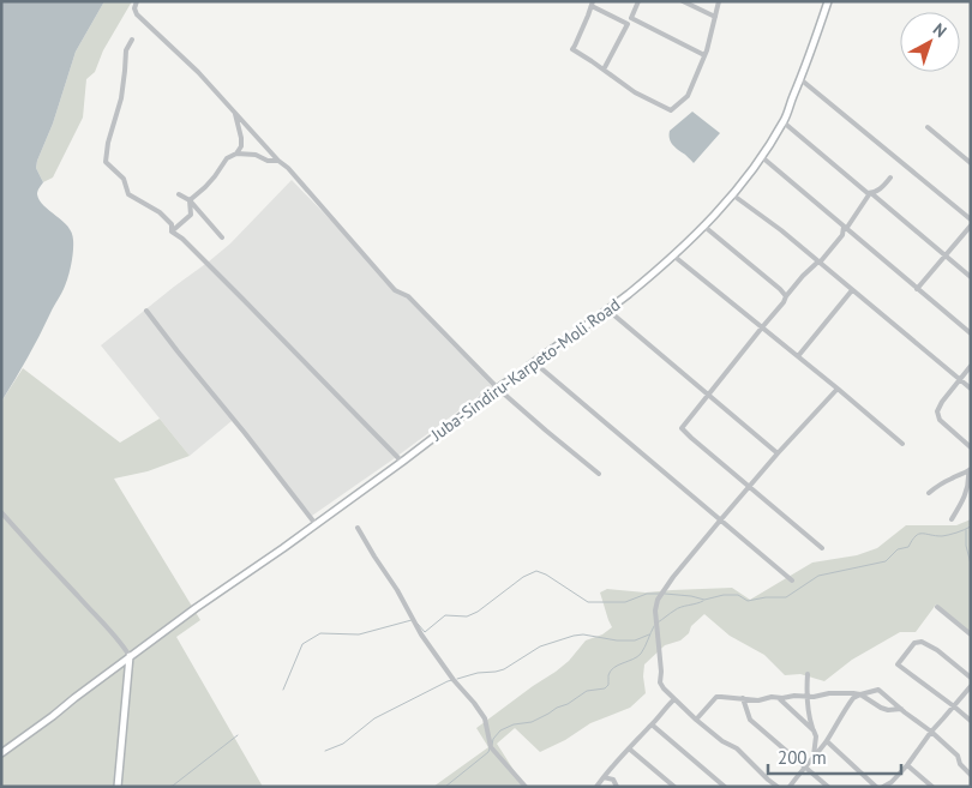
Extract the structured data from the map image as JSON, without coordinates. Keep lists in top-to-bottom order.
{
  "streets": {
    "main road": ["Juba-Sindiru-Karpeto-Moli Road"]
  },
  "scale_bar": "200 m",
  "north": "top right"
}
